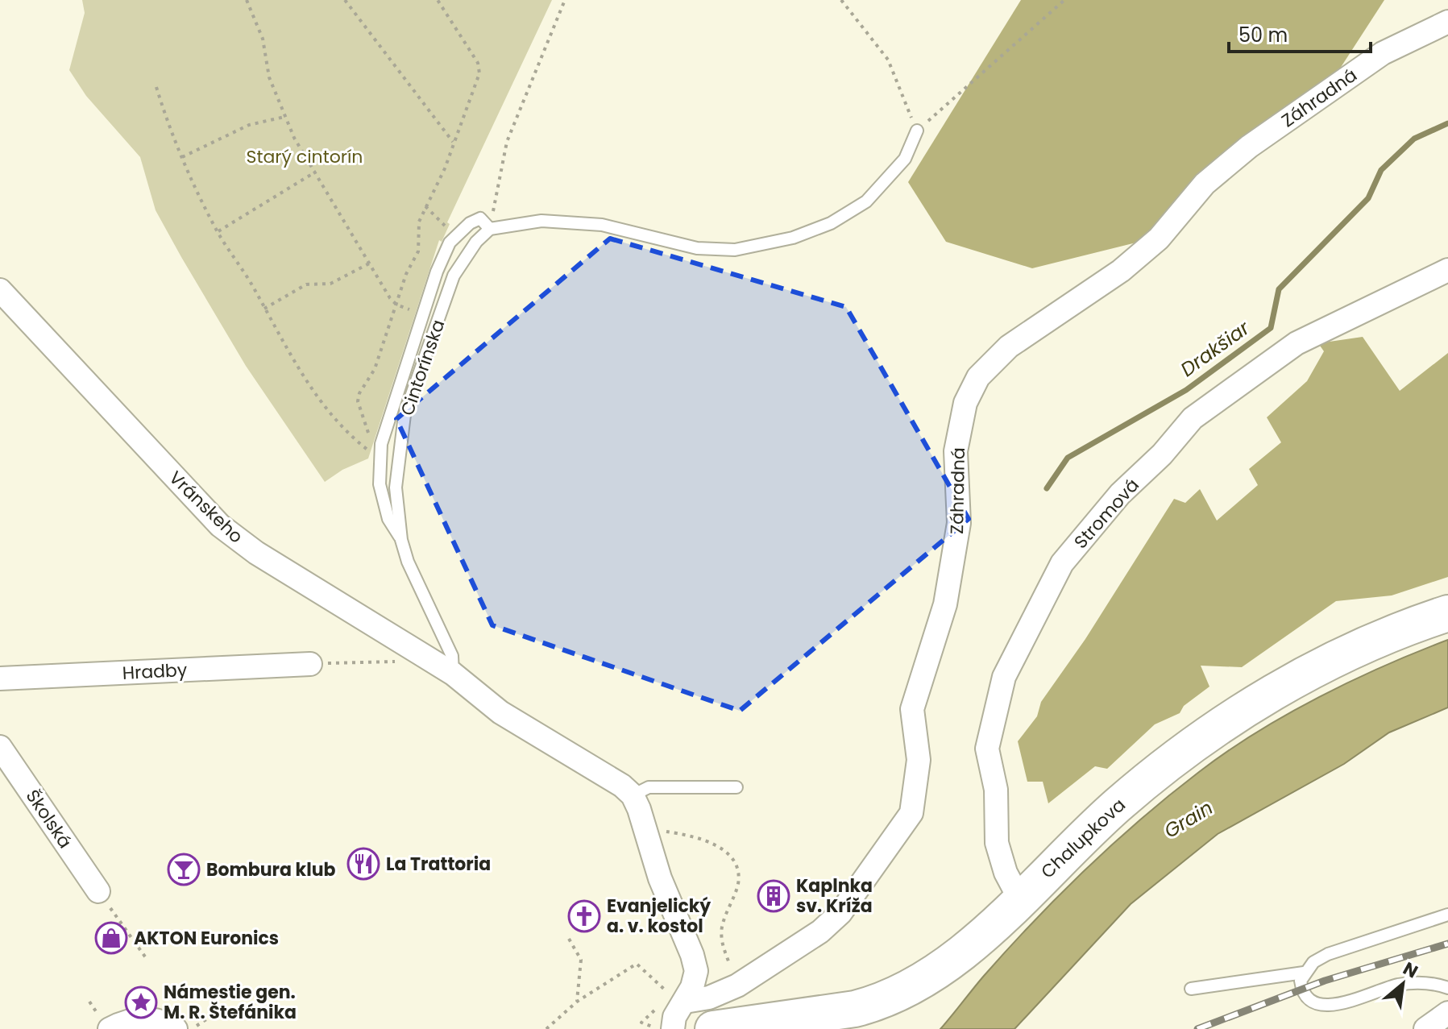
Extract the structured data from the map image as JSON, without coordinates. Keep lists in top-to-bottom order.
{
  "streets": {
    "main road": ["Chalupkova"],
    "street": [
      "Záhradná",
      "Vránskeho",
      "Stromová",
      "Hradby",
      "Školská"
    ],
    "lane": ["Cintorínska"]
  },
  "crossings": [
    ["Cintorínska", "Vránskeho"],
    ["Stromová", "Chalupkova"]
  ],
  "water": ["Drakšiar", "Grain"],
  "parks": ["Starý cintorín"],
  "places": {
    "restaurant": ["La Trattoria"],
    "bar": ["Bombura klub"],
    "building": ["Kaplnka sv. Kríža"],
    "church": ["Evanjelický a. v. kostol"],
    "shop": ["AKTON Euronics"],
    "place": ["Námestie gen. M. R. Štefánika"]
  },
  "scale_bar": "50 m",
  "north": "top right"
}
